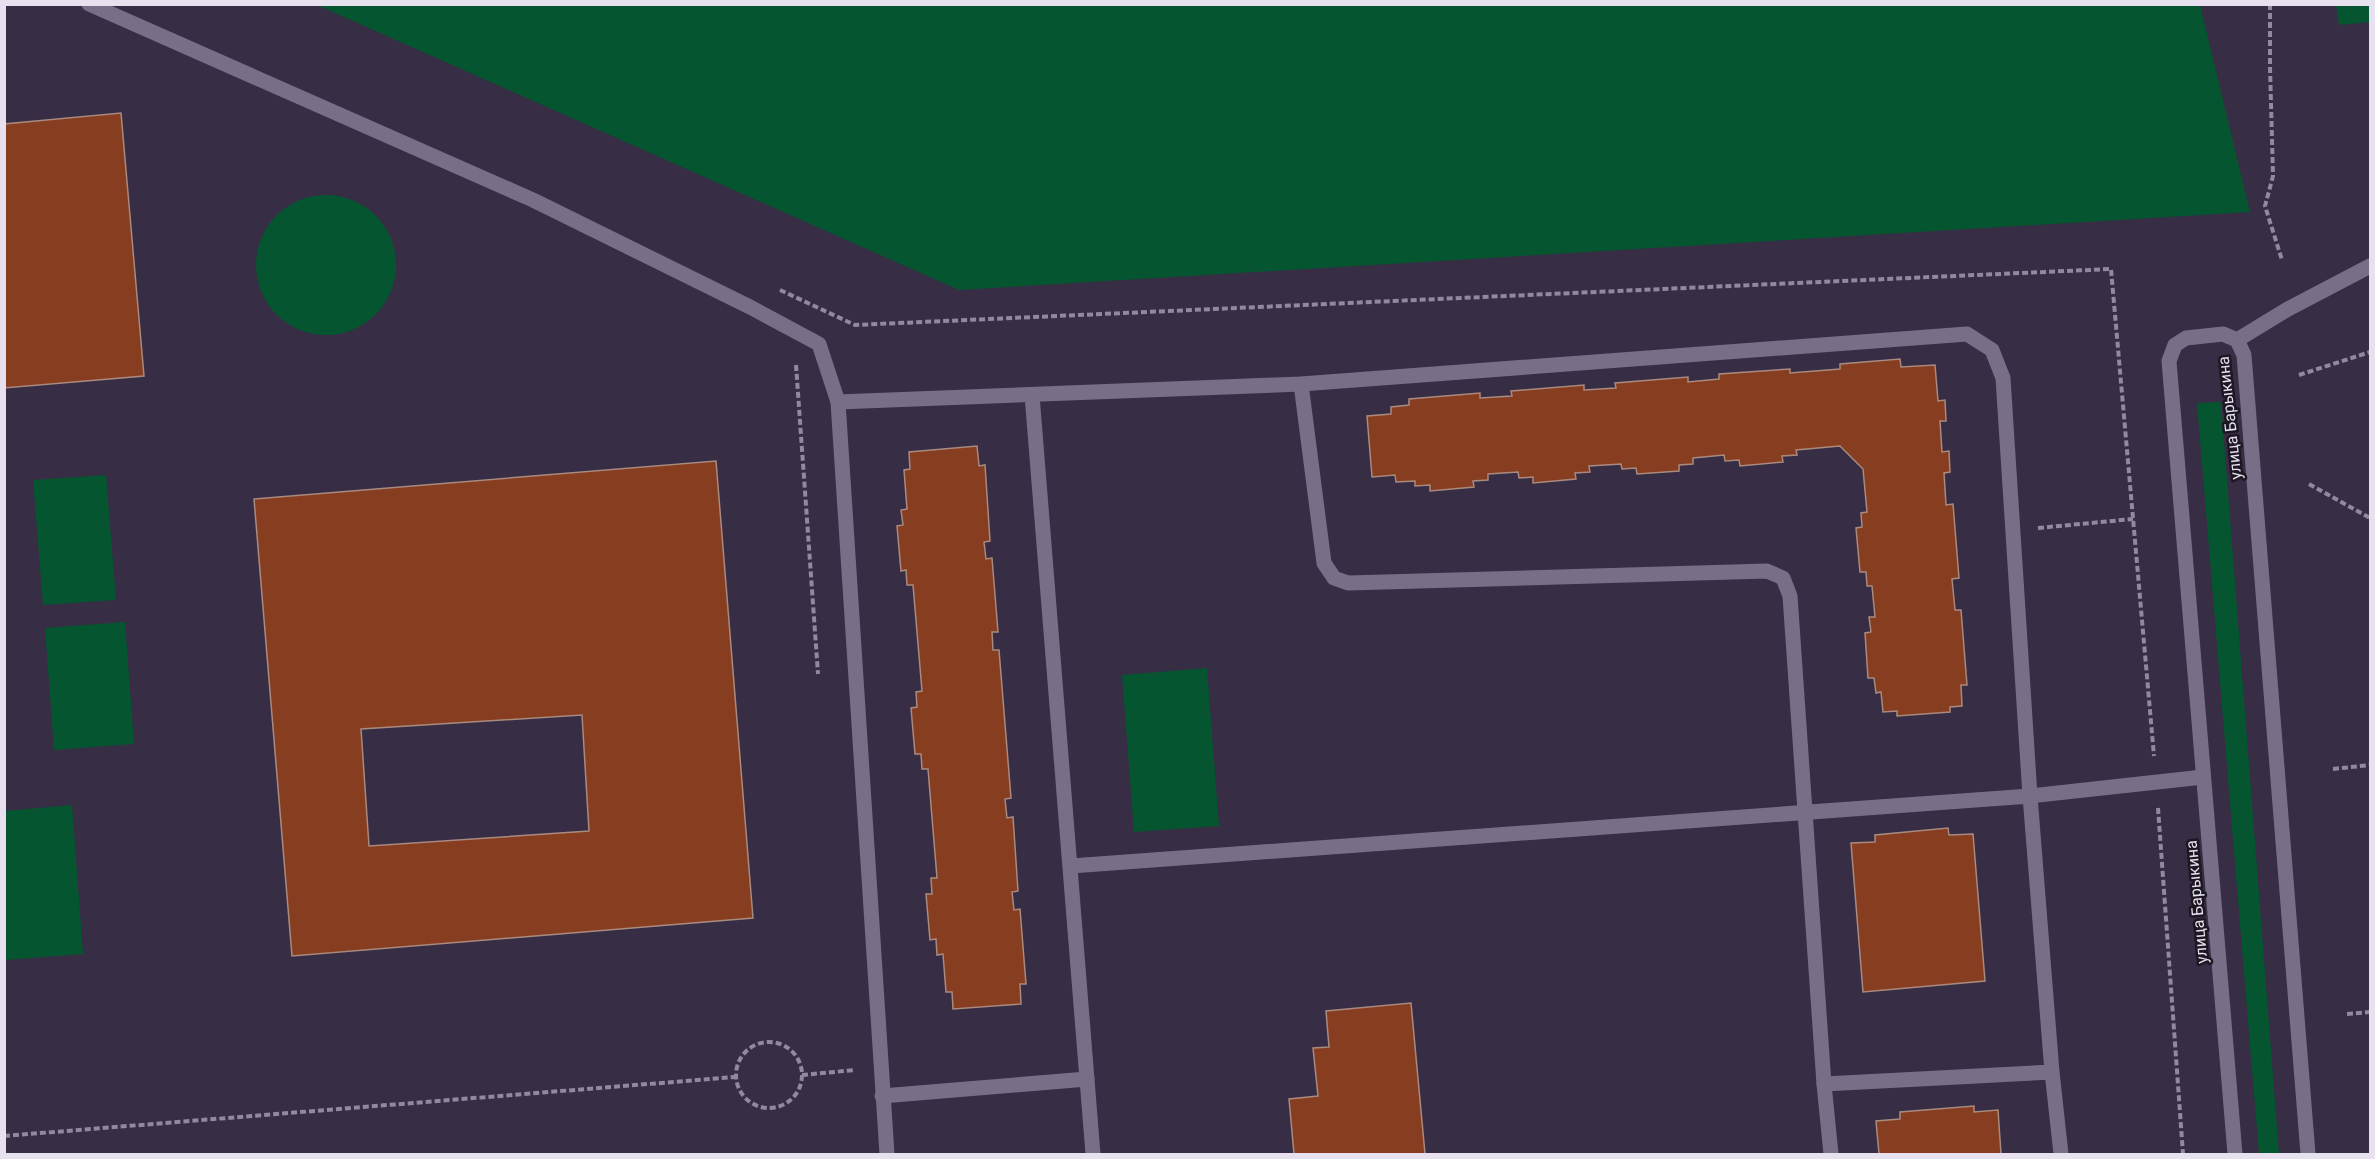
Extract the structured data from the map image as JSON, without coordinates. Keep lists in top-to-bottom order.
{
  "streets": {
    "street": ["улица Барыкина"]
  }
}
